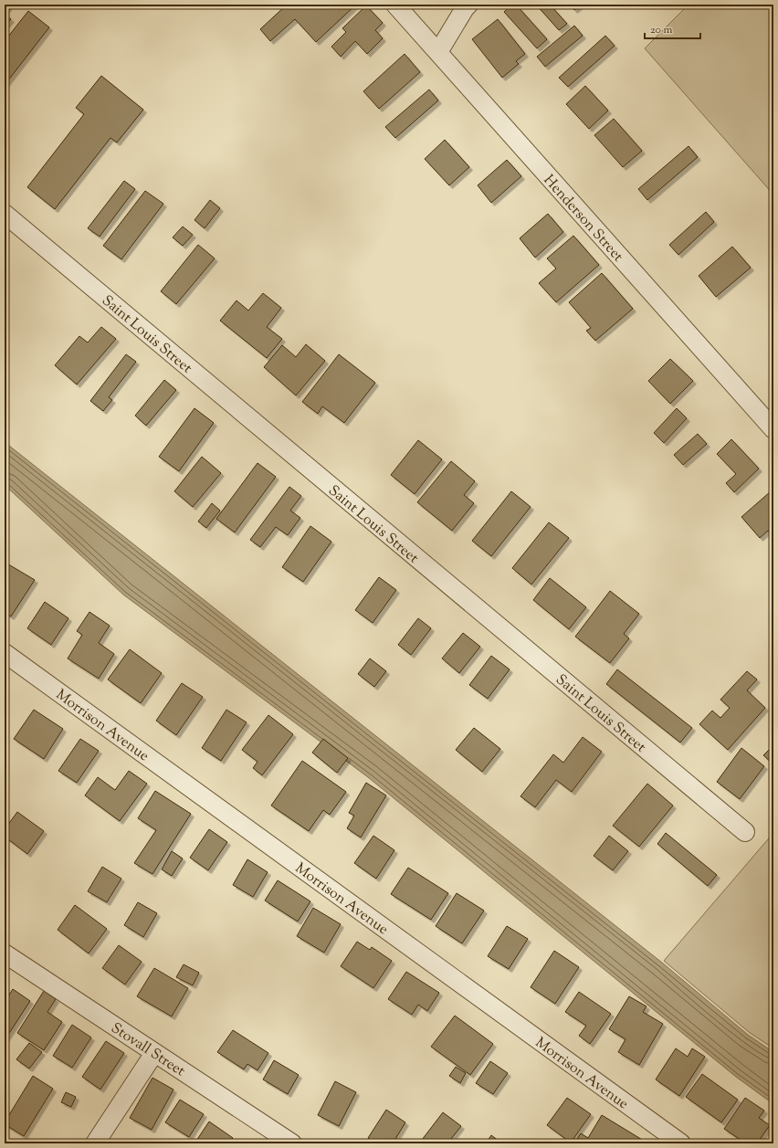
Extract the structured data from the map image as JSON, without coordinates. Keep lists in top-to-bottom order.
{
  "streets": {
    "street": [
      "Henderson Street",
      "Saint Louis Street",
      "Morrison Avenue",
      "Stovall Street"
    ]
  },
  "scale_bar": "20 m"
}
